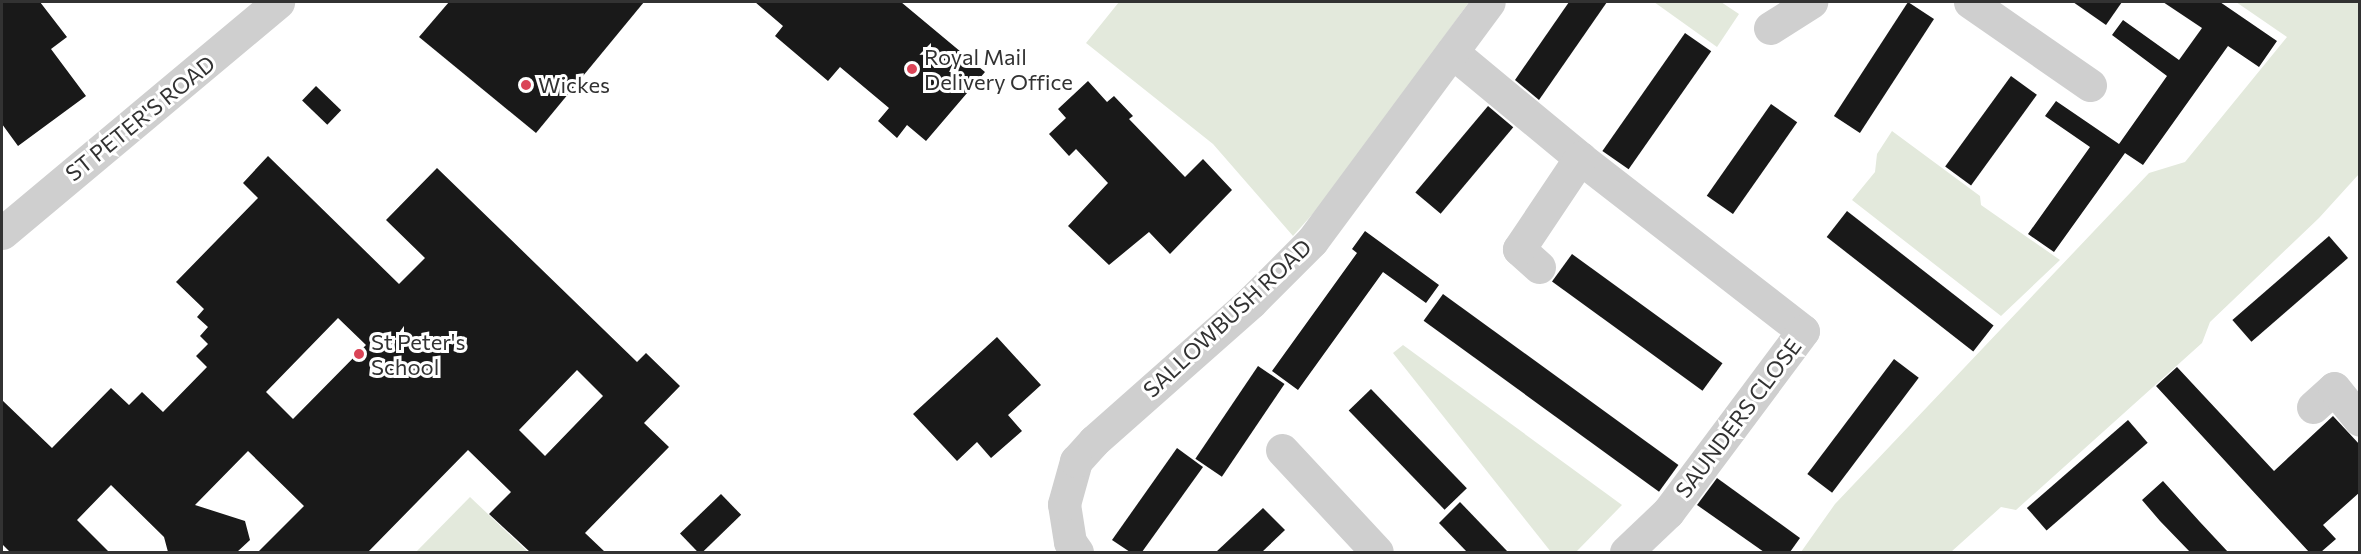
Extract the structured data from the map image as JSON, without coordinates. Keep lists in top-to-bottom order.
{
  "streets": {
    "street": ["ST PETER'S ROAD", "SALLOWBUSH ROAD", "SAUNDERS CLOSE"]
  },
  "crossings": [
    ["SALLOWBUSH ROAD", "SAUNDERS CLOSE"]
  ],
  "places": ["Royal Mail Delivery Office", "Wickes", "St Peter's School"]
}
